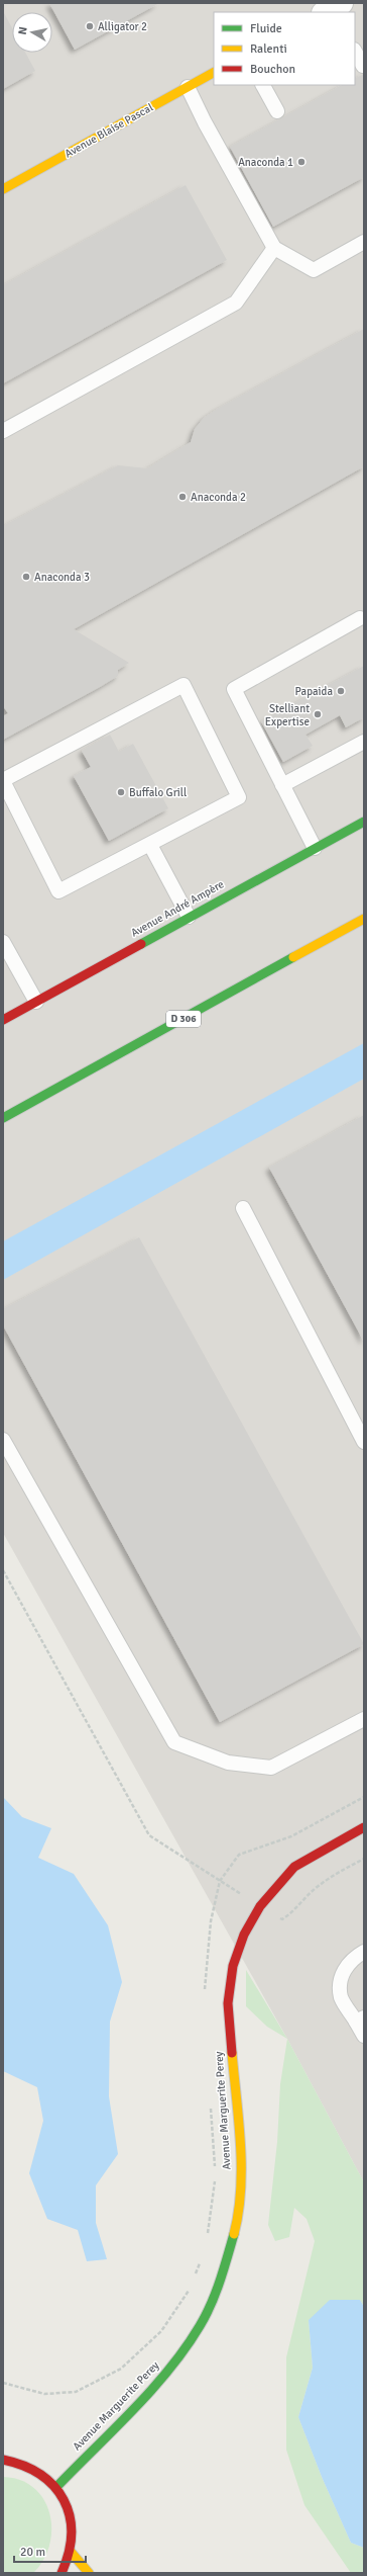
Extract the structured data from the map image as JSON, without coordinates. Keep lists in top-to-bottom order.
{
  "streets": {
    "street": [
      "Avenue Blaise Pascal",
      "Avenue André Ampère",
      "D 306",
      "Avenue Marguerite Perey"
    ]
  },
  "places": [
    "Alligator 2",
    "Anaconda 1",
    "Anaconda 2",
    "Anaconda 3",
    "Papaida",
    "Stelliant Expertise",
    "Buffalo Grill"
  ],
  "legend": ["Fluide", "Ralenti", "Bouchon"],
  "scale_bar": "20 m",
  "north": "left"
}
